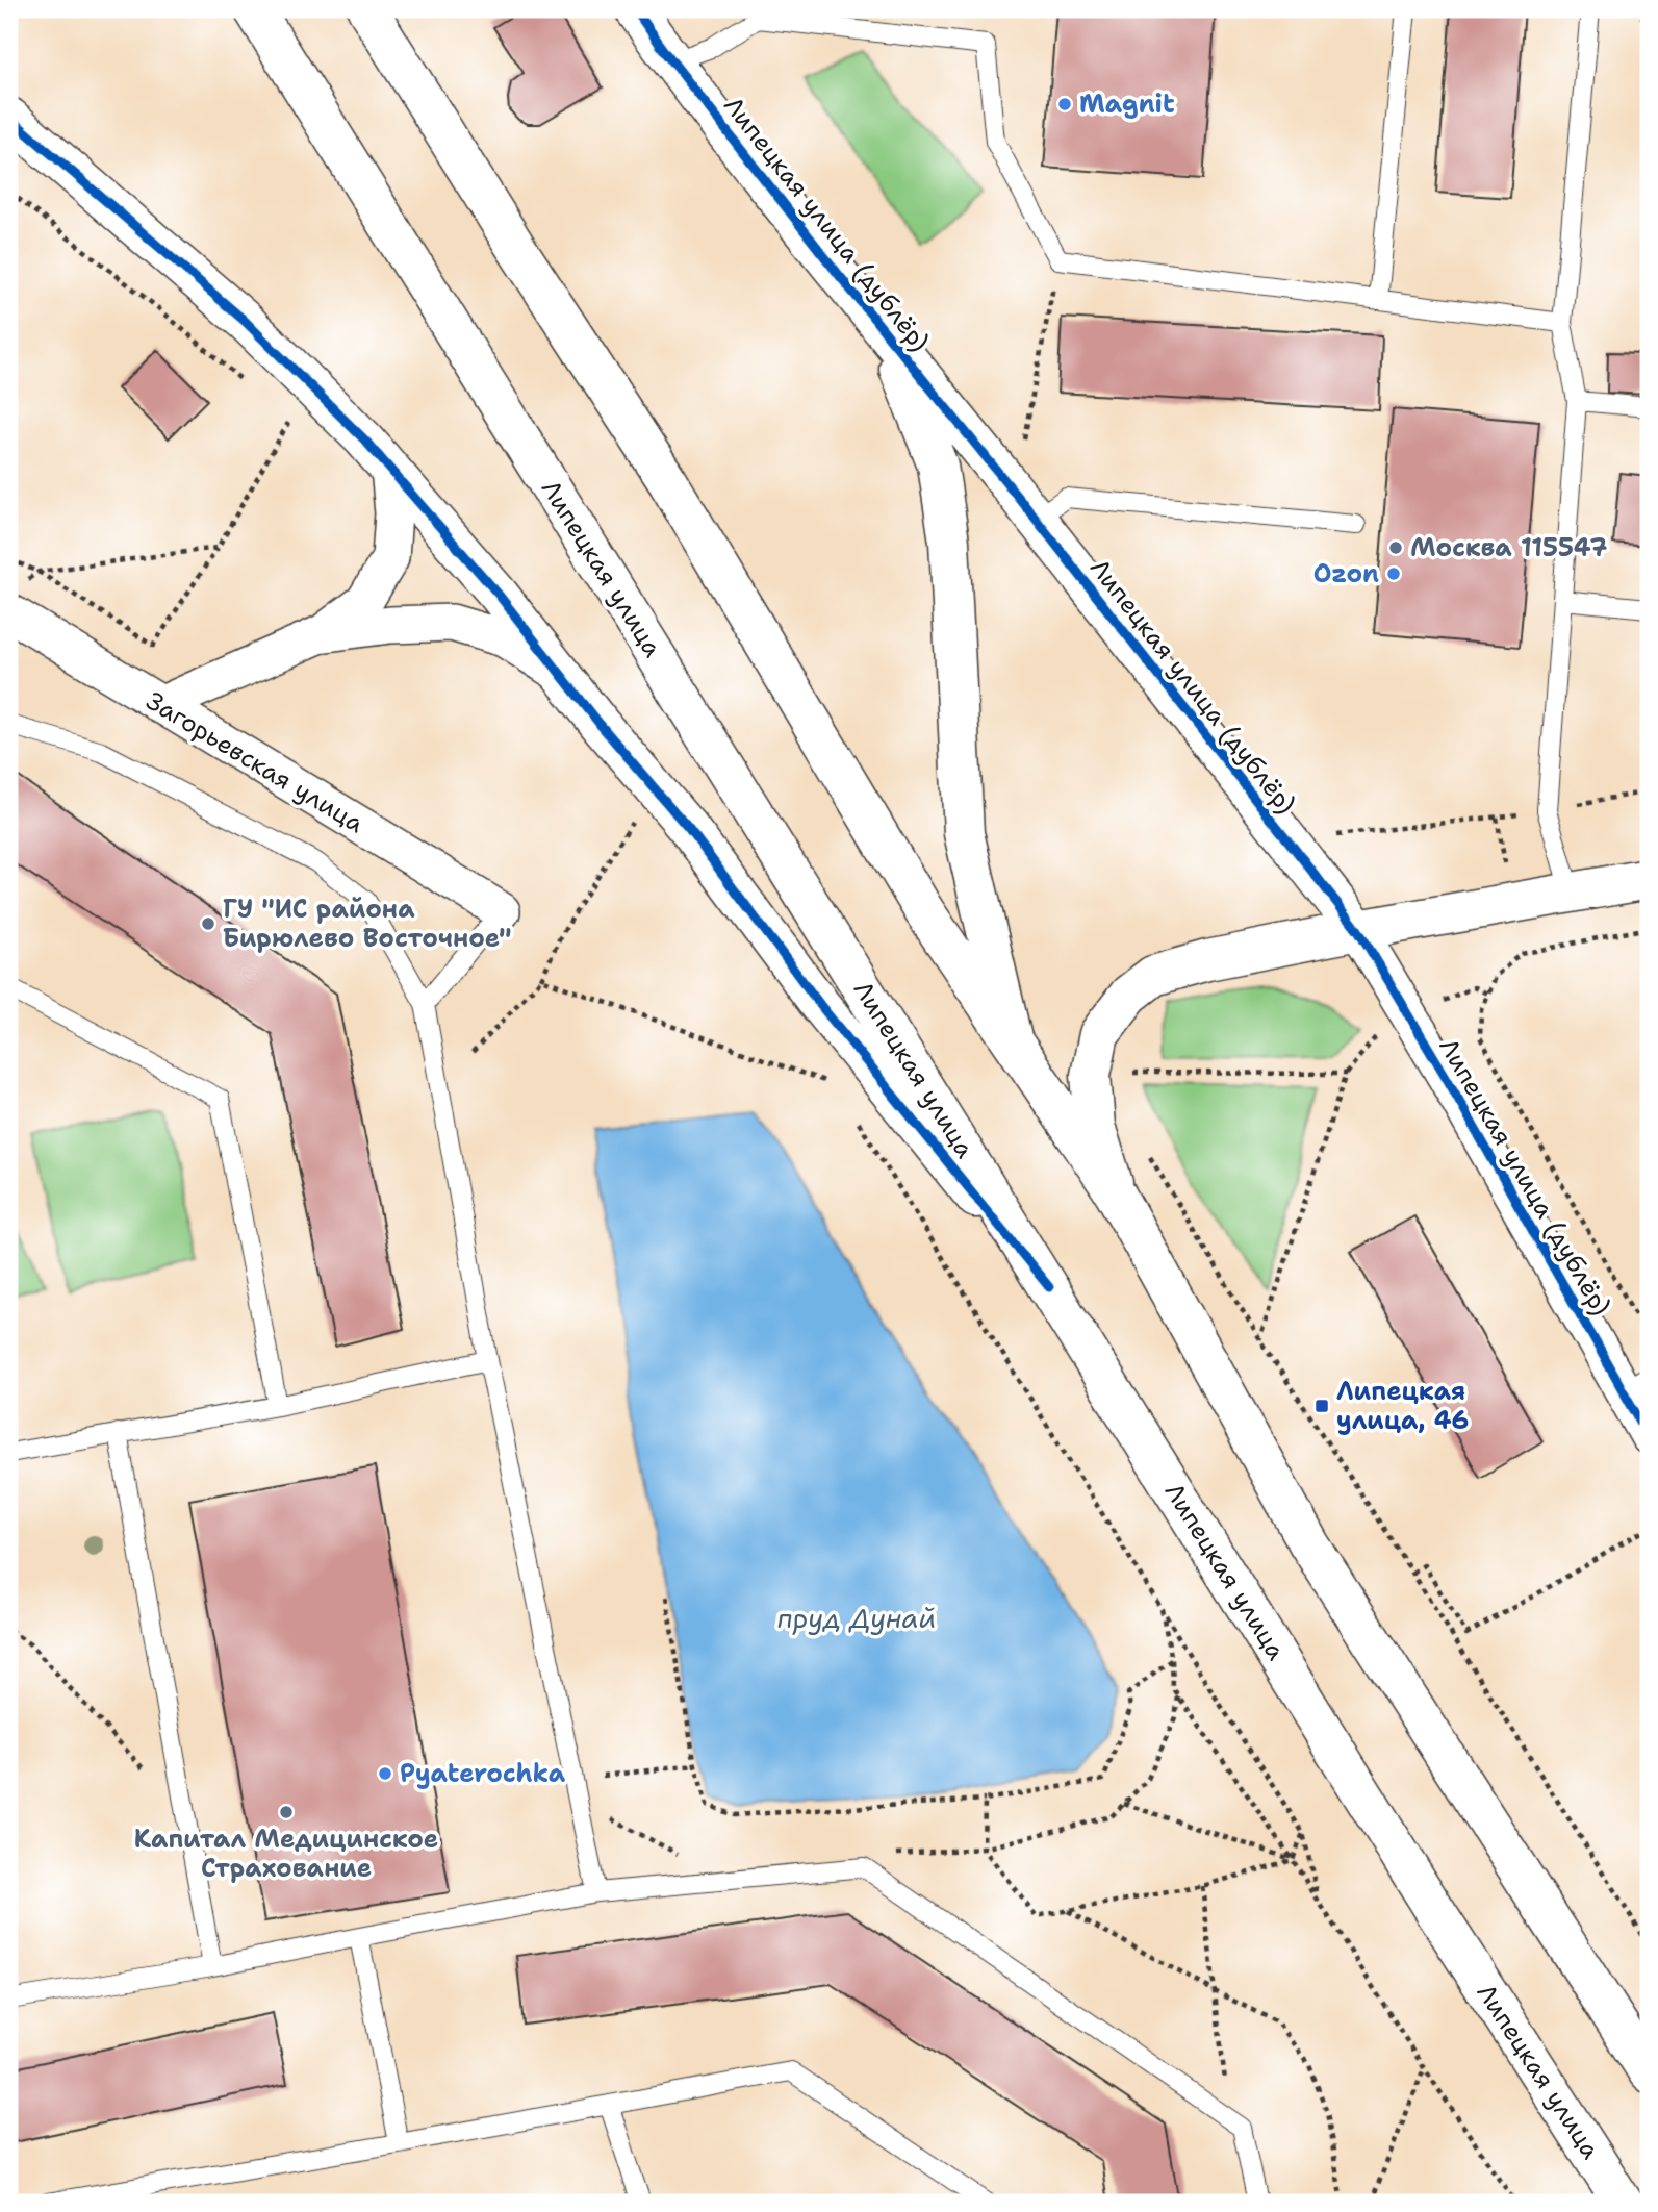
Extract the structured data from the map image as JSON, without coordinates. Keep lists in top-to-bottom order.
{
  "streets": {
    "main road": ["Липецкая улица (дублёр)", "Липецкая улица"],
    "street": ["Загорьевская улица"]
  },
  "water": ["пруд Дунай"],
  "places": {
    "other": [
      "Magnit",
      "Москва 115547",
      "Ozon",
      "ГУ \"ИС района Бирюлево Восточное\"",
      "Pyaterochka",
      "Капитал Медицинское Страхование"
    ],
    "transit": ["Липецкая улица, 46"]
  }
}
